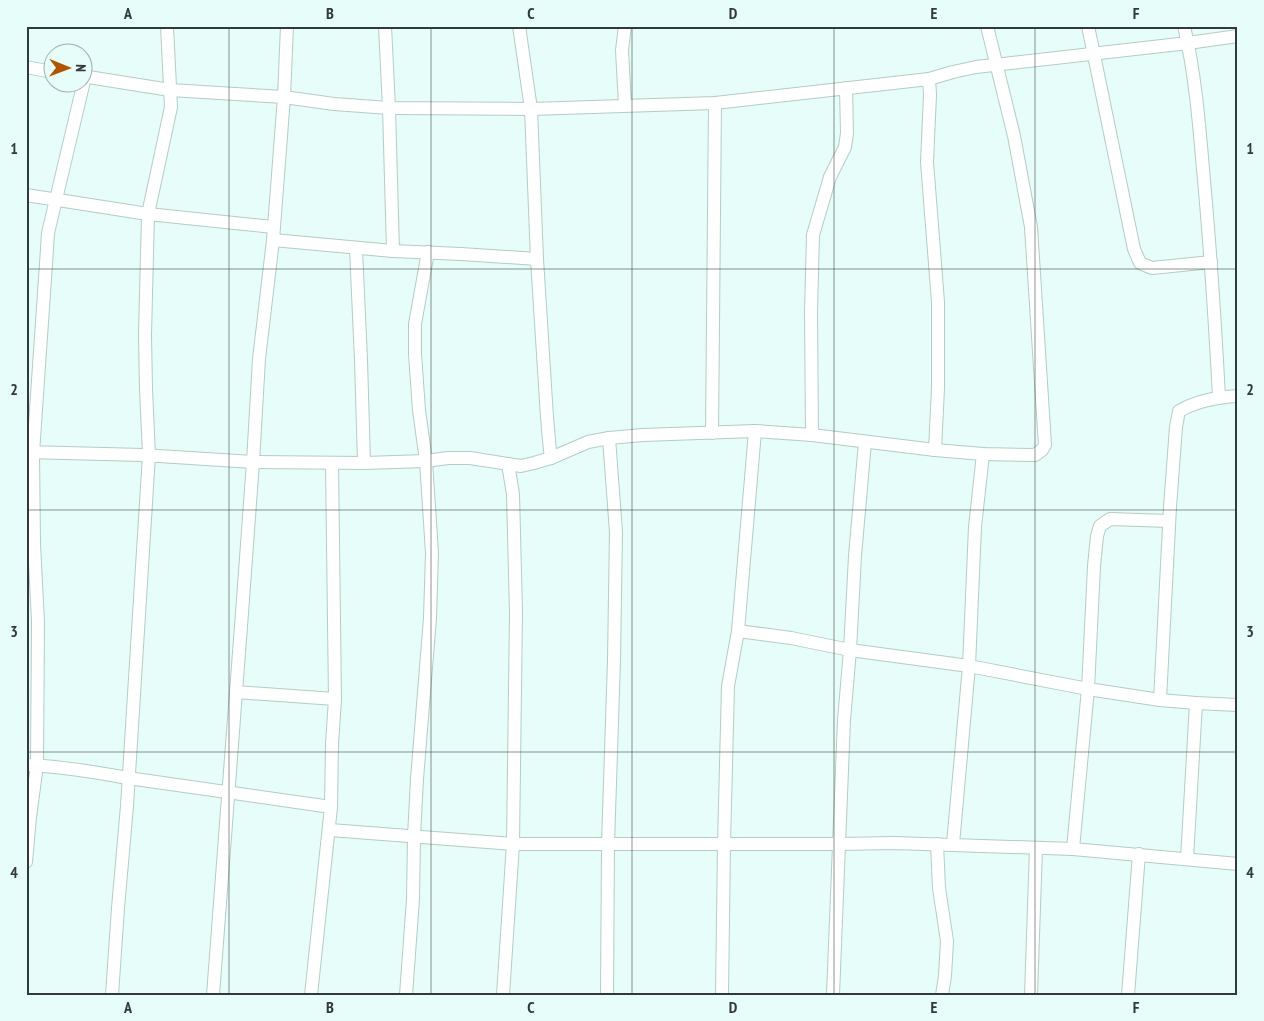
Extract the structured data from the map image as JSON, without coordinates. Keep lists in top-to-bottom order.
{
  "north": "right",
  "grid": {
    "columns": [
      "A",
      "B",
      "C",
      "D",
      "E",
      "F"
    ],
    "rows": [
      "1",
      "2",
      "3",
      "4"
    ]
  }
}
